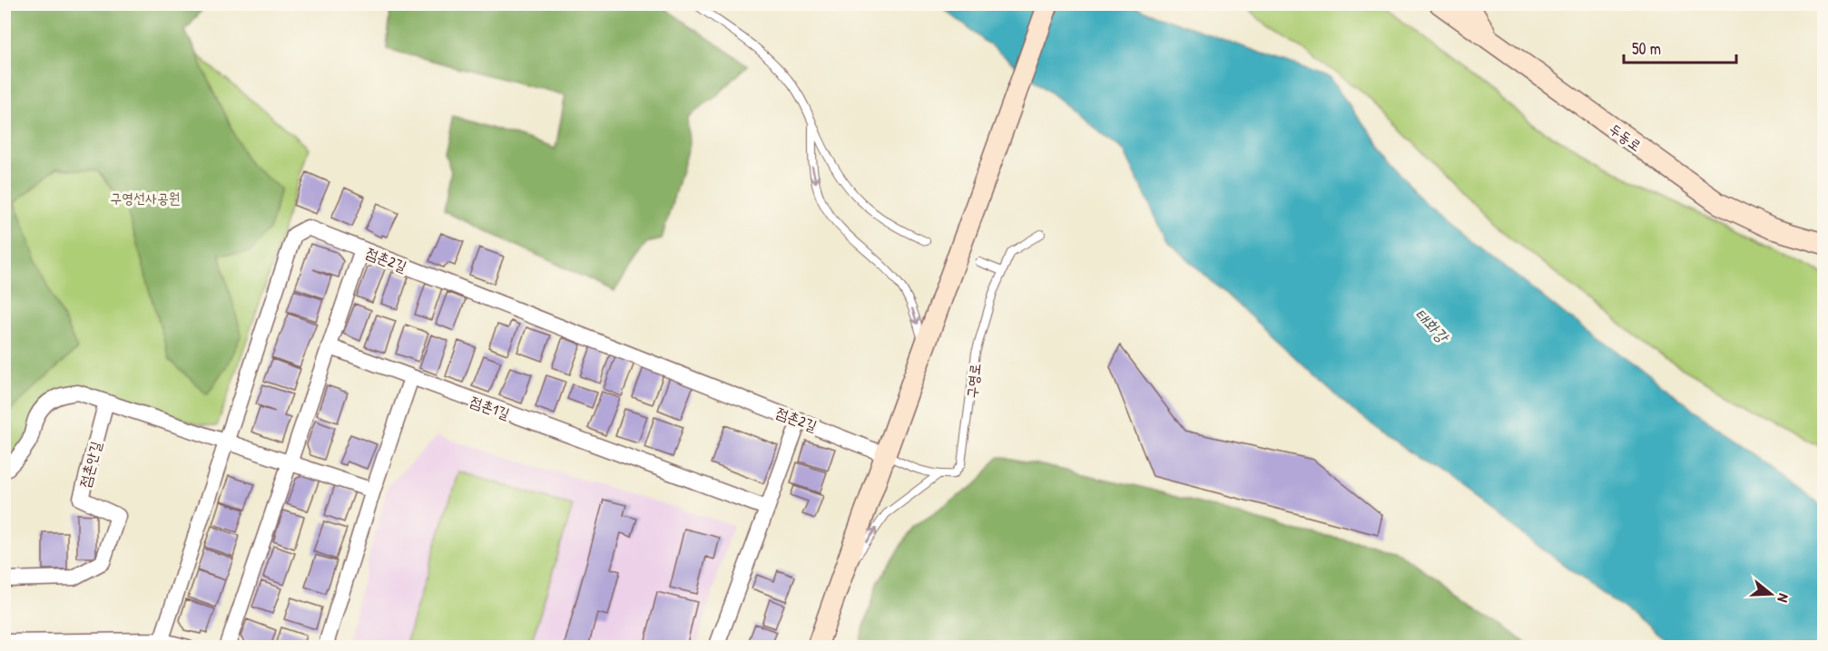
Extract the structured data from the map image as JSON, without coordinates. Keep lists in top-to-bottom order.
{
  "streets": {
    "main road": ["두동로"],
    "street": ["점촌2길", "점촌1길", "점촌안길"],
    "lane": ["구영로"]
  },
  "water": ["태화강"],
  "parks": ["구영선사공원"],
  "scale_bar": "50 m",
  "north": "right"
}
